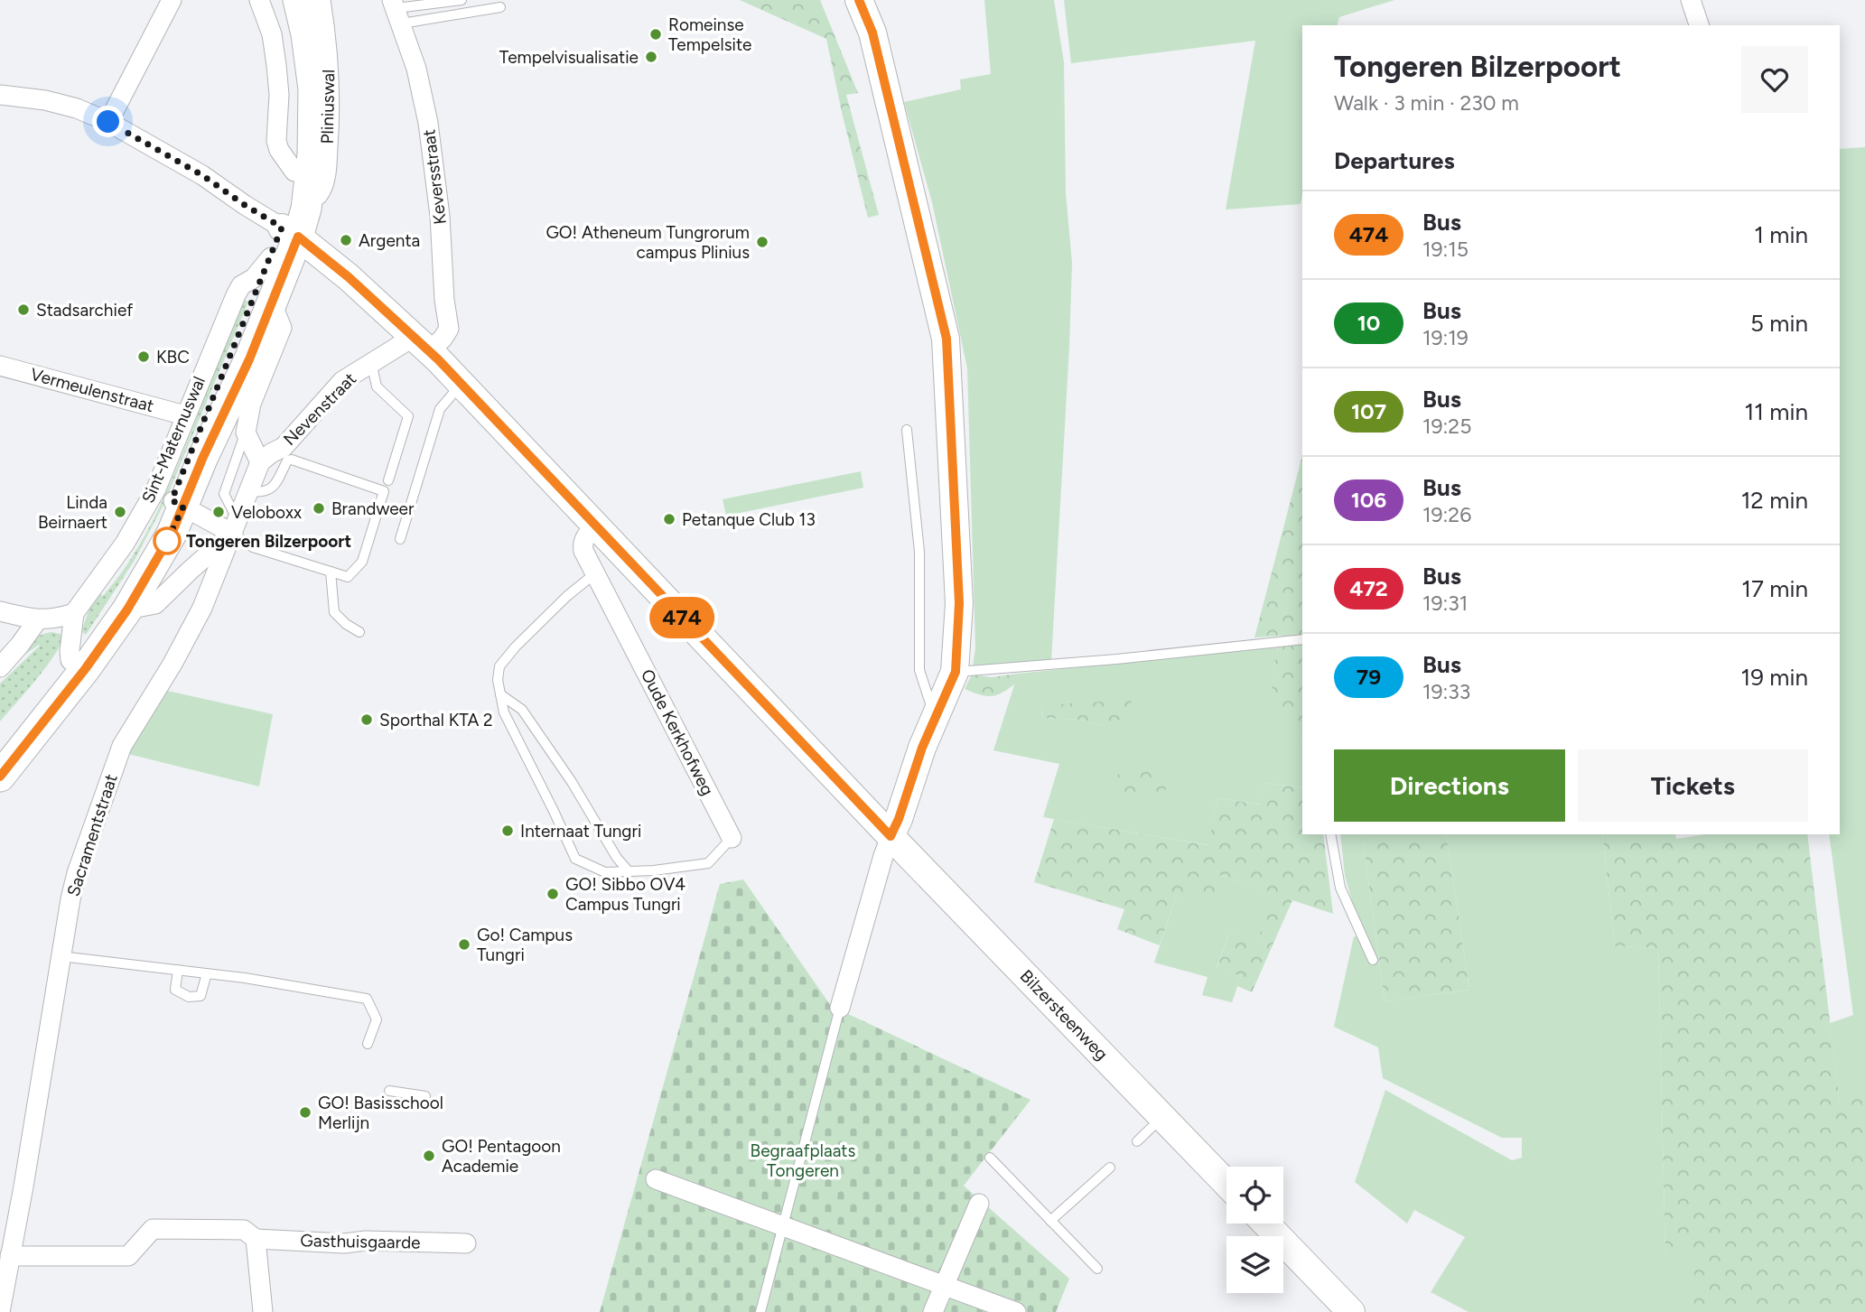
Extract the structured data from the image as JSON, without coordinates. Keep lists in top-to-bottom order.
{
  "streets": {
    "main road": ["Pliniuswal", "Sint-Maternuswal", "Bilzersteenweg"],
    "street": [
      "Keversstraat",
      "Vermeulenstraat",
      "Nevenstraat",
      "Oude Kerkhofweg",
      "Sacramentstraat",
      "Gasthuisgaarde"
    ]
  },
  "crossings": [
    ["Pliniuswal", "Sint-Maternuswal"],
    ["Pliniuswal", "Bilzersteenweg"],
    ["Keversstraat", "Nevenstraat"],
    ["Keversstraat", "Bilzersteenweg"],
    ["Vermeulenstraat", "Sint-Maternuswal"],
    ["Nevenstraat", "Sacramentstraat"],
    ["Nevenstraat", "Bilzersteenweg"],
    ["Sint-Maternuswal", "Sacramentstraat"],
    ["Sint-Maternuswal", "Bilzersteenweg"],
    ["Oude Kerkhofweg", "Bilzersteenweg"],
    ["Sacramentstraat", "Gasthuisgaarde"]
  ],
  "parks": ["Begraafplaats Tongeren"],
  "places": [
    "Romeinse Tempelsite",
    "Tempelvisualisatie",
    "Argenta",
    "GO! Atheneum Tungrorum campus Plinius",
    "Stadsarchief",
    "KBC",
    "Brandweer",
    "Linda Beirnaert",
    "Veloboxx",
    "Petanque Club 13",
    "Tongeren Bilzerpoort",
    "Sporthal KTA 2",
    "Internaat Tungri",
    "GO! Sibbo OV4 Campus Tungri",
    "Go! Campus Tungri",
    "GO! Basisschool Merlijn",
    "GO! Pentagoon Academie"
  ],
  "lines": ["bus line 474"],
  "page": {
    "on_map": "474",
    "heading": [
      ["Tongeren Bilzerpoort", "Walk · 3 min · 230 m"],
      "Departures"
    ],
    "list": [
      {
        "mark": "474",
        "name": "Bus",
        "note": "19:15",
        "value": "1 min"
      },
      {
        "mark": "10",
        "name": "Bus",
        "note": "19:19",
        "value": "5 min"
      },
      {
        "mark": "107",
        "name": "Bus",
        "note": "19:25",
        "value": "11 min"
      },
      {
        "mark": "106",
        "name": "Bus",
        "note": "19:26",
        "value": "12 min"
      },
      {
        "mark": "472",
        "name": "Bus",
        "note": "19:31",
        "value": "17 min"
      },
      {
        "mark": "79",
        "name": "Bus",
        "note": "19:33",
        "value": "19 min"
      }
    ],
    "buttons": ["Directions", "Tickets"]
  }
}
